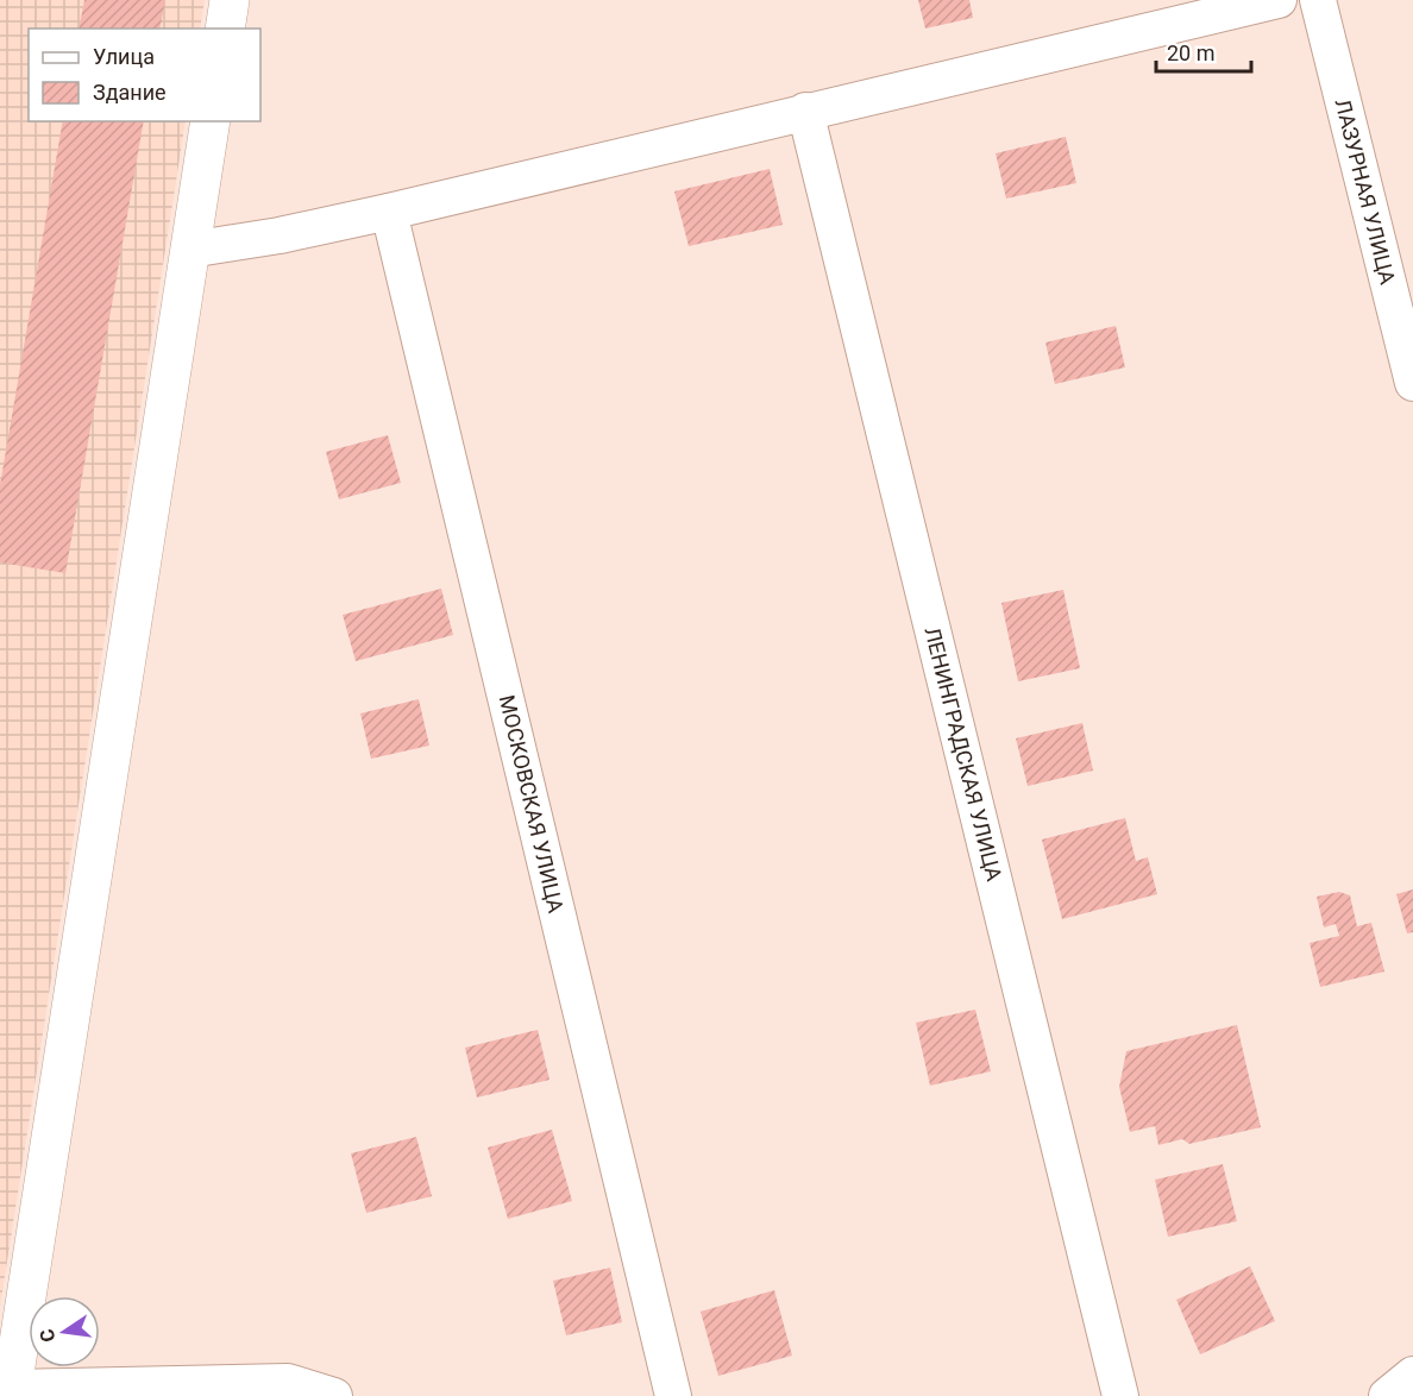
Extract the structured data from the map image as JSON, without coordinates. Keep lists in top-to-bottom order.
{
  "streets": {
    "street": ["ЛАЗУРНАЯ УЛИЦА", "ЛЕНИНГРАДСКАЯ УЛИЦА", "МОСКОВСКАЯ УЛИЦА"]
  },
  "legend": ["Улица", "Здание"],
  "scale_bar": "20 m",
  "north": "left"
}
